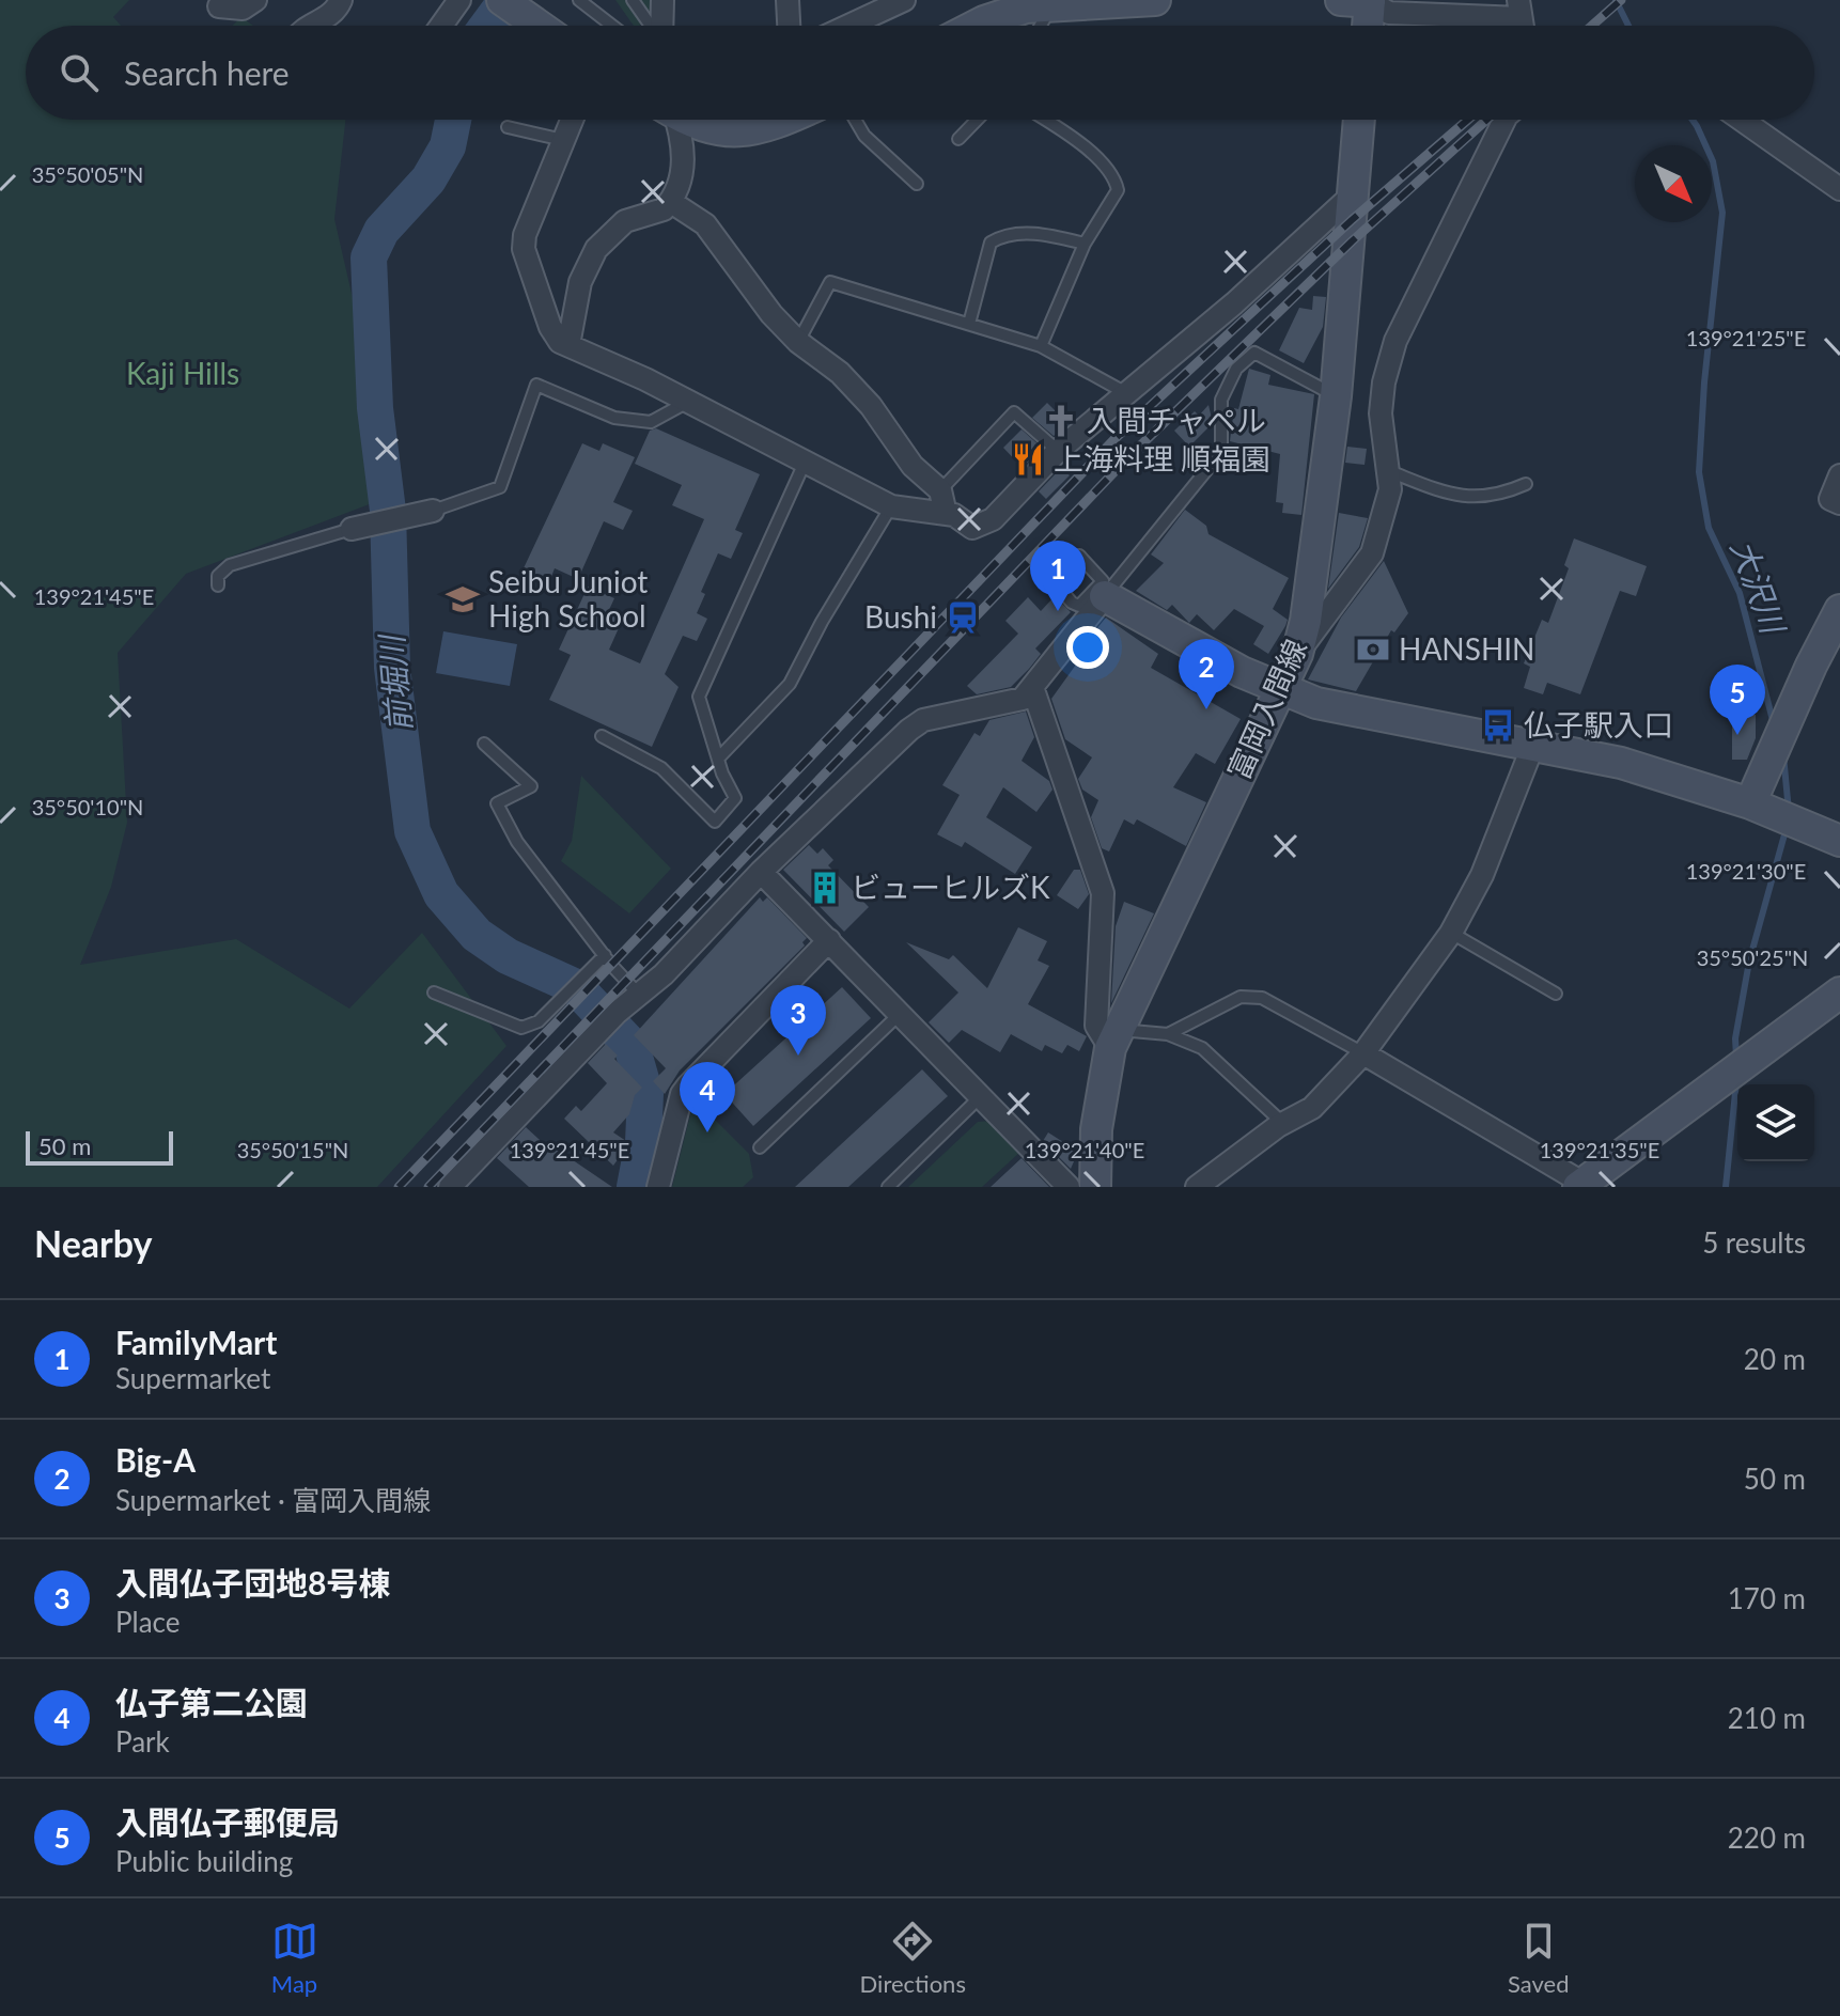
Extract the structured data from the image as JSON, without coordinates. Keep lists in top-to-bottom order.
{
  "streets": {
    "street": ["富岡入間線"]
  },
  "water": ["大沢川", "前堀川"],
  "parks": ["Kaji Hills"],
  "places": {
    "church": ["入間チャペル"],
    "restaurant": ["上海料理 順福園"],
    "school or university": ["Seibu Juniot High School"],
    "station": ["Bushi"],
    "bank": ["HANSHIN"],
    "bus stop": ["仏子駅入口"],
    "building": ["ビューヒルズK"]
  },
  "scale_bar": "50 m",
  "north": "bottom right",
  "page": {
    "search": "Search here",
    "pins": [
      "1",
      "2",
      "5",
      "3",
      "4"
    ],
    "scale": "50 m",
    "heading": ["Nearby", "5 results"],
    "list": [
      {
        "mark": "1",
        "name": "FamilyMart",
        "note": "Supermarket",
        "value": "20 m"
      },
      {
        "mark": "2",
        "name": "Big-A",
        "note": "Supermarket · 富岡入間線",
        "value": "50 m"
      },
      {
        "mark": "3",
        "name": "入間仏子団地8号棟",
        "note": "Place",
        "value": "170 m"
      },
      {
        "mark": "4",
        "name": "仏子第二公園",
        "note": "Park",
        "value": "210 m"
      },
      {
        "mark": "5",
        "name": "入間仏子郵便局",
        "note": "Public building",
        "value": "220 m"
      }
    ],
    "nav": ["Map", "Directions", "Saved"]
  },
  "coordinates": [
    "35°50'05\"N",
    "139°21'25\"E",
    "139°21'45\"E",
    "35°50'10\"N",
    "139°21'30\"E",
    "35°50'25\"N",
    "139°21'40\"E",
    "139°21'35\"E",
    "35°50'15\"N"
  ]
}
